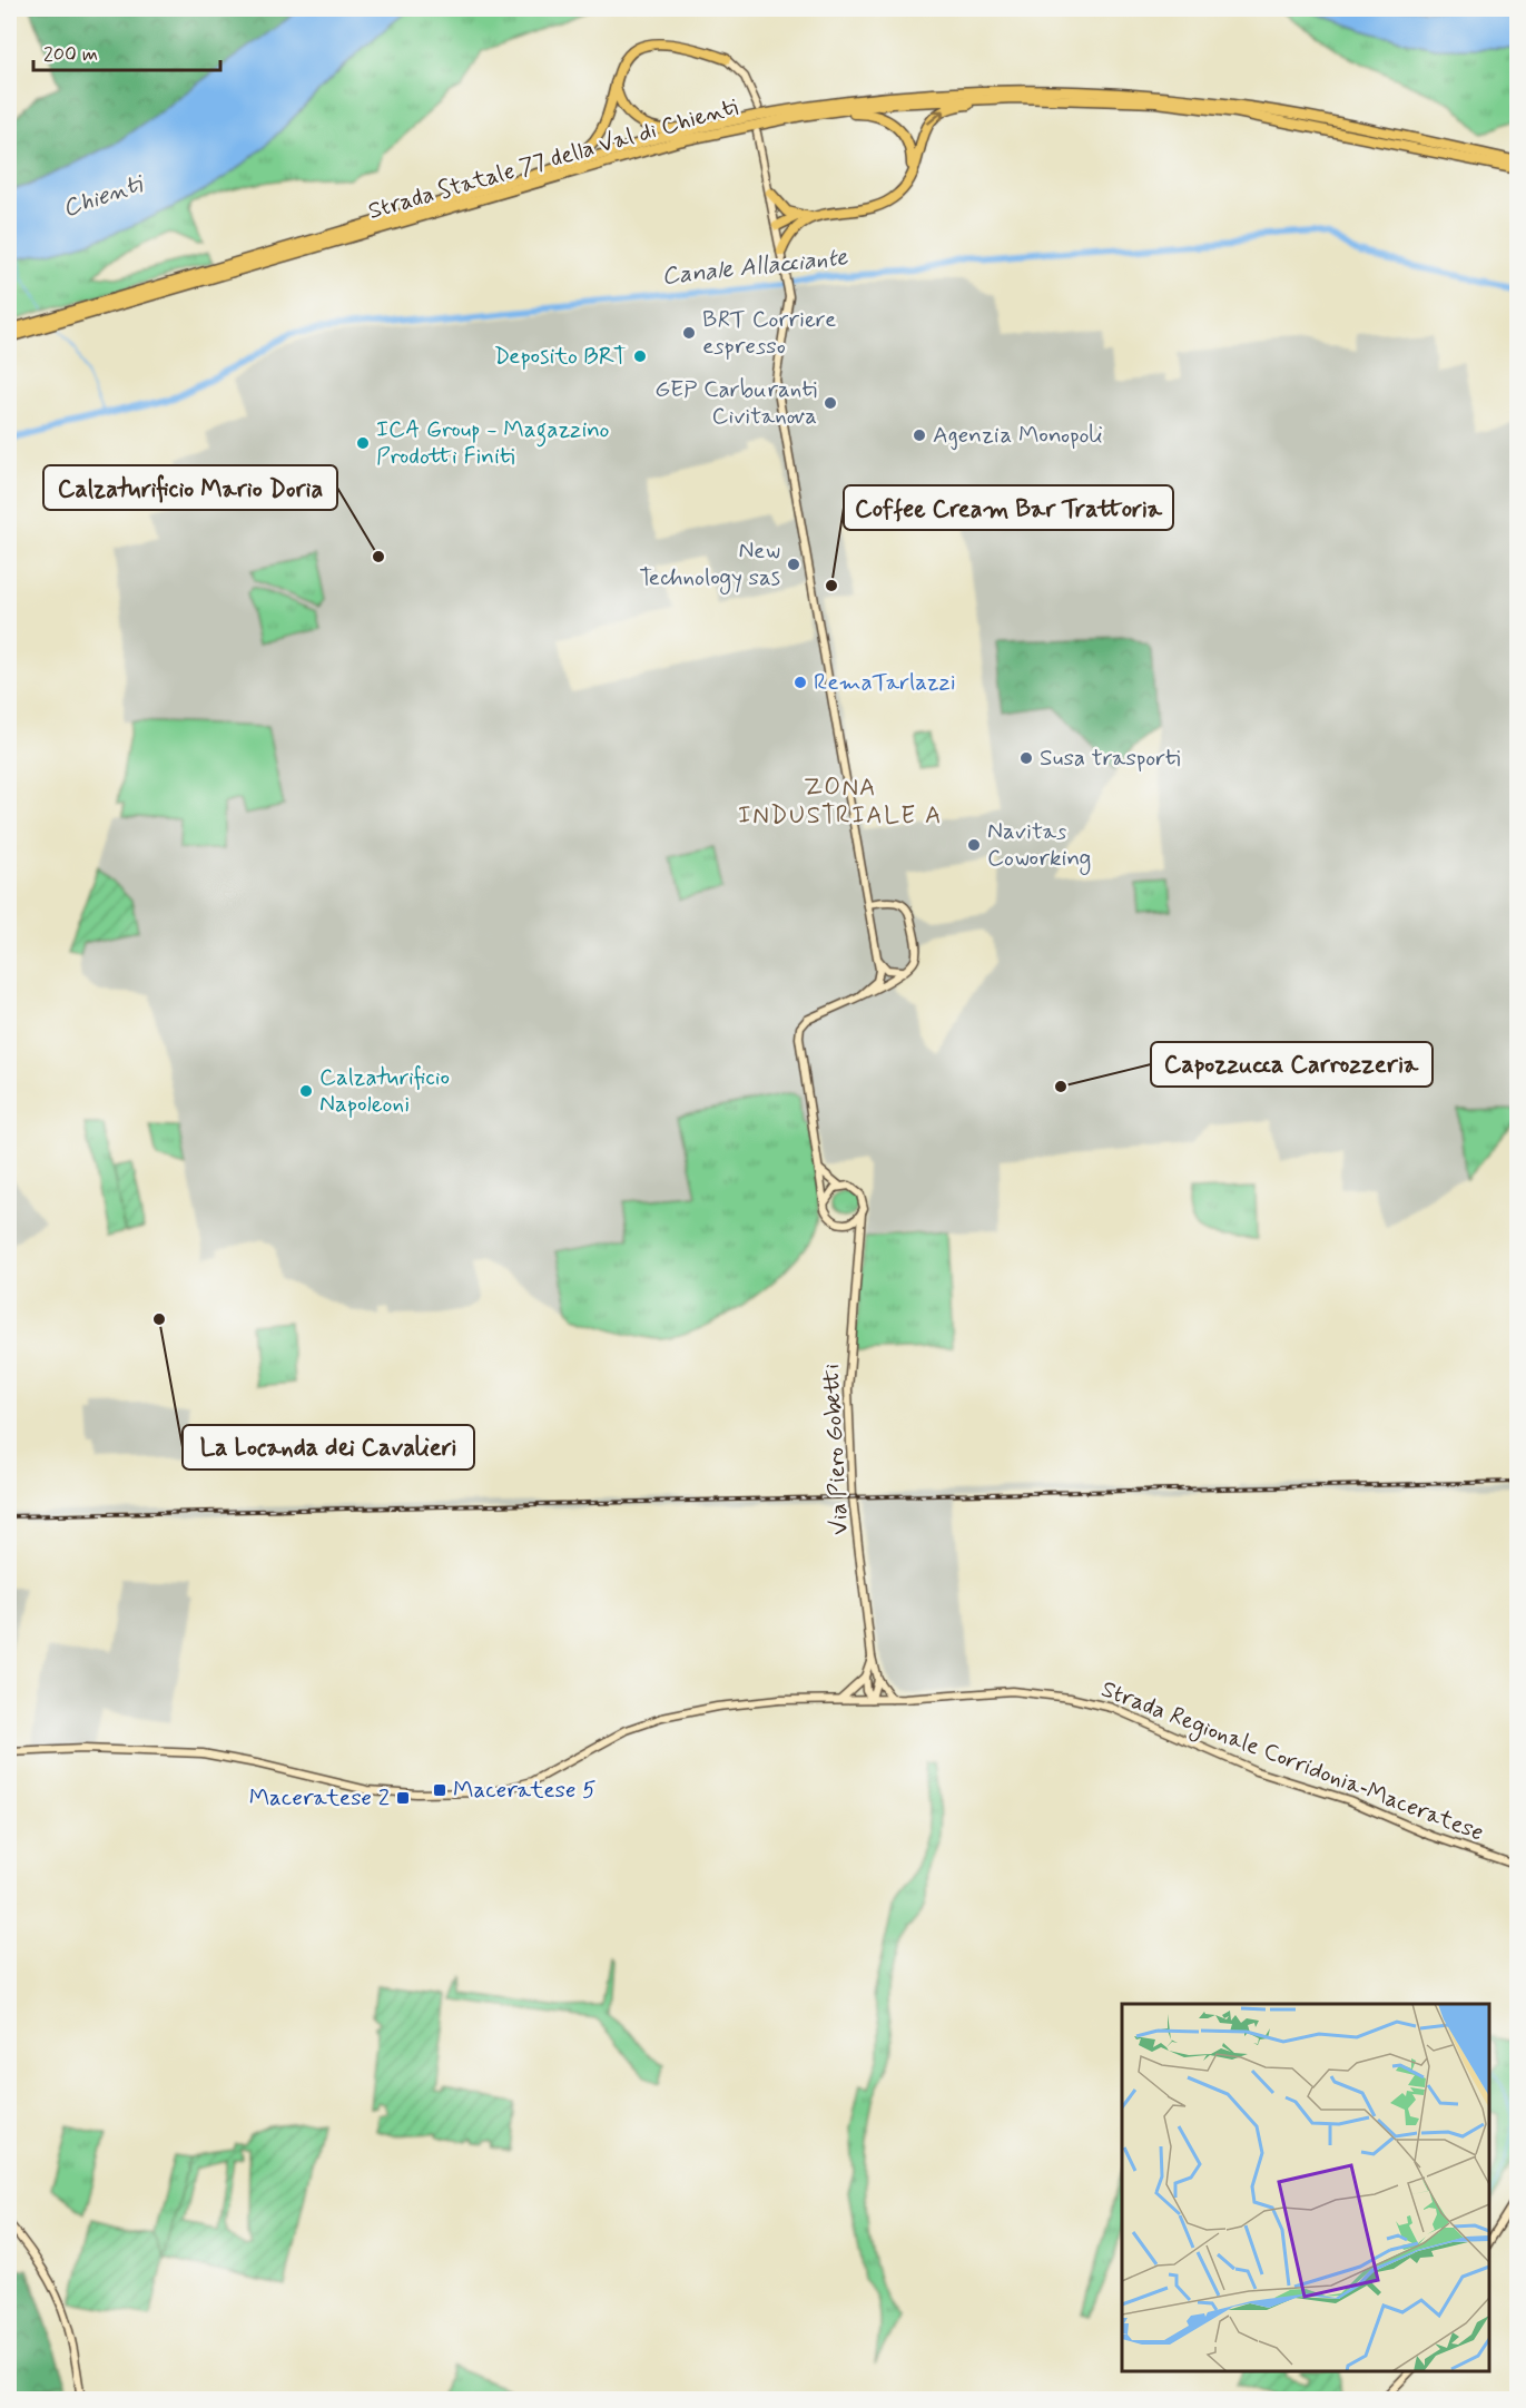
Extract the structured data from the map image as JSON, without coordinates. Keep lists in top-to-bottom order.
{
  "streets": {
    "highway": ["Strada Statale 77 della Val di Chienti"],
    "street": ["Via Piero Gobetti", "Strada Regionale Corridonia‐Maceratese"]
  },
  "districts": ["ZONA INDUSTRIALE A"],
  "water": ["Chienti", "Canale Allacciante"],
  "places": {
    "other": [
      "BRT Corriere espresso",
      "Deposito BRT",
      "GEP Carburanti Civitanova",
      "Agenzia Monopoli",
      "ICA Group - Magazzino Prodotti Finiti",
      "Calzaturificio Mario Doria",
      "New Technology sas",
      "Coffee Cream Bar Trattoria",
      "RemaTarlazzi",
      "Susa trasporti",
      "Navitas Coworking",
      "Capozzucca Carrozzeria",
      "Calzaturificio Napoleoni",
      "La Locanda dei Cavalieri"
    ],
    "transit": ["Maceratese 5", "Maceratese 2"]
  },
  "scale_bar": "200 m"
}
